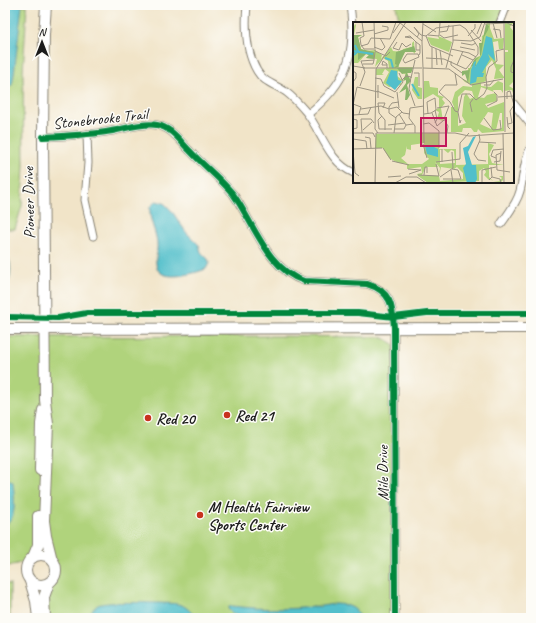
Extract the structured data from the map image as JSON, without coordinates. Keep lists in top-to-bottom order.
{
  "streets": {
    "street": ["Stonebrooke Trail", "Pioneer Drive", "Mile Drive"]
  },
  "crossings": [
    ["Stonebrooke Trail", "Pioneer Drive"],
    ["Stonebrooke Trail", "Mile Drive"]
  ],
  "places": ["Red 21", "Red 20", "M Health Fairview Sports Center"],
  "north": "top"
}
